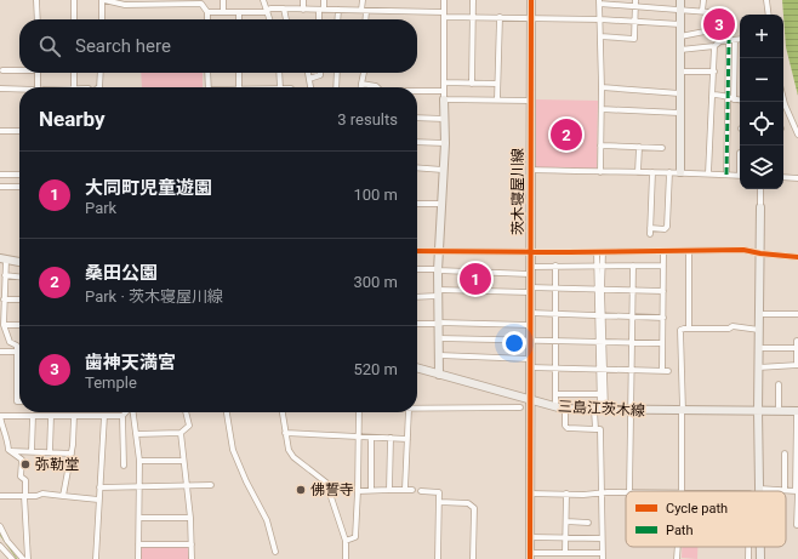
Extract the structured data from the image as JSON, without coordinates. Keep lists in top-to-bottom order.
{
  "streets": {
    "main road": ["茨木寝屋川線"],
    "street": ["三島江茨木線"]
  },
  "crossings": [
    ["茨木寝屋川線", "三島江茨木線"]
  ],
  "places": ["弥勒堂", "佛誓寺"],
  "legend": ["Cycle path", "Path"],
  "page": {
    "pins": ["3", "2", "1"],
    "map_buttons": ["+", "−"],
    "search": "Search here",
    "heading": ["Nearby", "3 results"],
    "list": [
      {
        "mark": "1",
        "name": "大同町児童遊園",
        "note": "Park",
        "value": "100 m"
      },
      {
        "mark": "2",
        "name": "桑田公園",
        "note": "Park · 茨木寝屋川線",
        "value": "300 m"
      },
      {
        "mark": "3",
        "name": "歯神天満宮",
        "note": "Temple",
        "value": "520 m"
      }
    ]
  }
}
